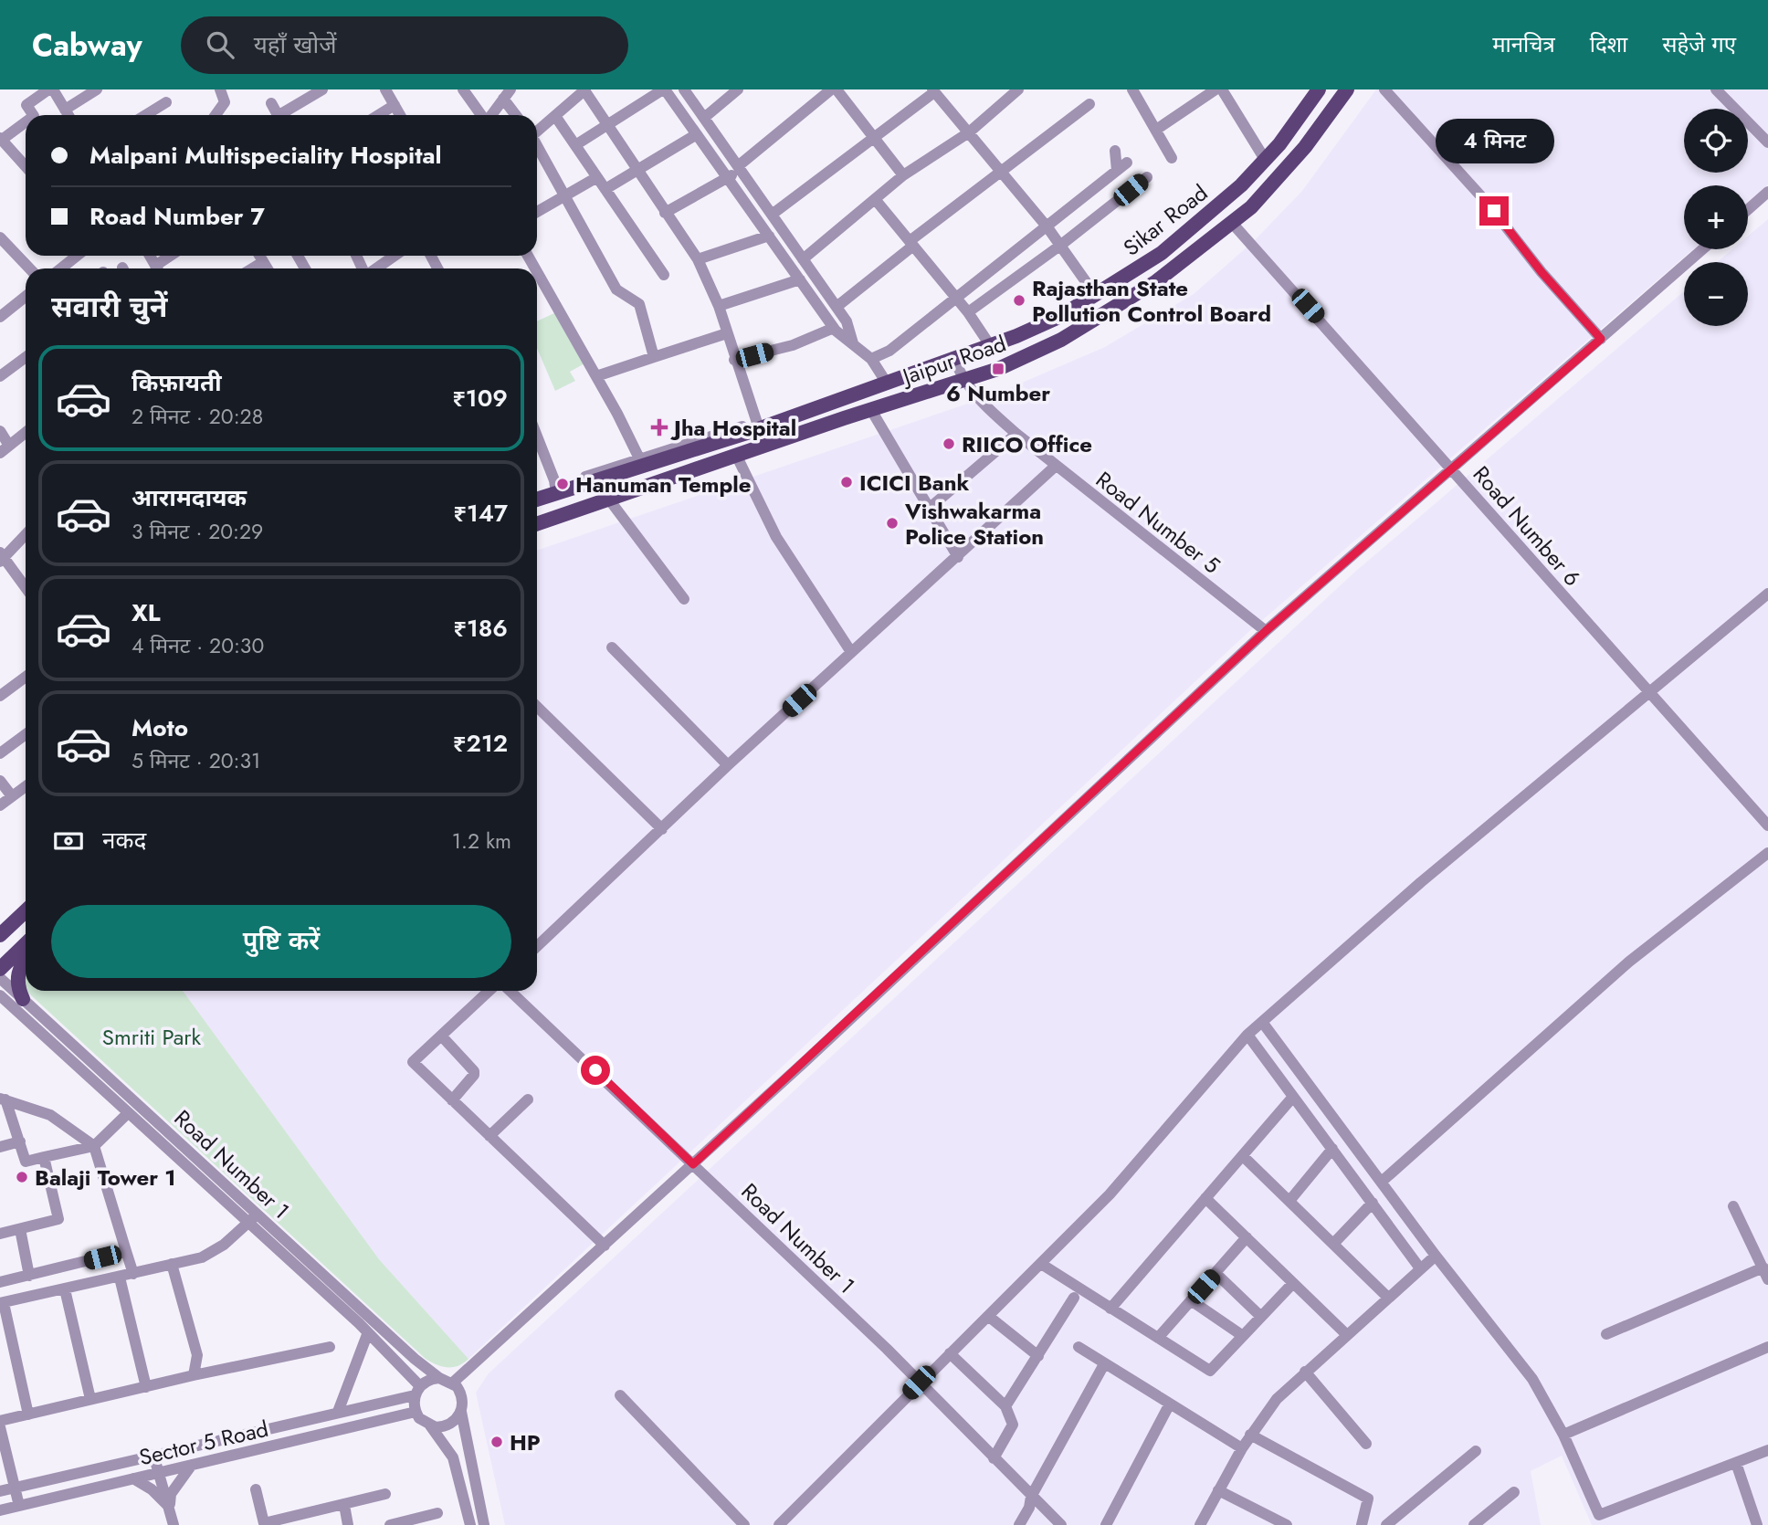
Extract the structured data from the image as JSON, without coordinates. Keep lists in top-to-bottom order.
{
  "streets": {
    "main road": ["Sikar Road", "Jaipur Road"],
    "street": [
      "Road Number 5",
      "Road Number 6",
      "Road Number 1",
      "Sector 5 Road"
    ]
  },
  "crossings": [
    ["Sikar Road", "Road Number 5"],
    ["Jaipur Road", "Road Number 5"],
    ["Jaipur Road", "Road Number 6"],
    ["Road Number 1", "Sector 5 Road"]
  ],
  "parks": ["Smriti Park"],
  "places": {
    "other": [
      "Rajasthan State Pollution Control Board",
      "RIICO Office",
      "ICICI Bank",
      "Hanuman Temple",
      "Vishwakarma Police Station",
      "Balaji Tower 1",
      "HP"
    ],
    "transit": ["6 Number"],
    "health": ["Jha Hospital"]
  },
  "page": {
    "header": "Cabway",
    "search": "यहाँ खोजें",
    "nav": ["मानचित्र", "दिशा", "सहेजे गए"],
    "map_buttons": ["+", "−"],
    "banner": ["Malpani Multispeciality Hospital", "Road Number 7"],
    "bubble": "4 मिनट",
    "heading": "सवारी चुनें",
    "list": [
      {
        "name": "किफ़ायती",
        "note": "2 मिनट · 20:28",
        "value": "₹109"
      },
      {
        "name": "आरामदायक",
        "note": "3 मिनट · 20:29",
        "value": "₹147"
      },
      {
        "name": "XL",
        "note": "4 मिनट · 20:30",
        "value": "₹186"
      },
      {
        "name": "Moto",
        "note": "5 मिनट · 20:31",
        "value": "₹212"
      }
    ],
    "pay": ["नकद", "1.2 km"],
    "buttons": "पुष्टि करें"
  }
}
